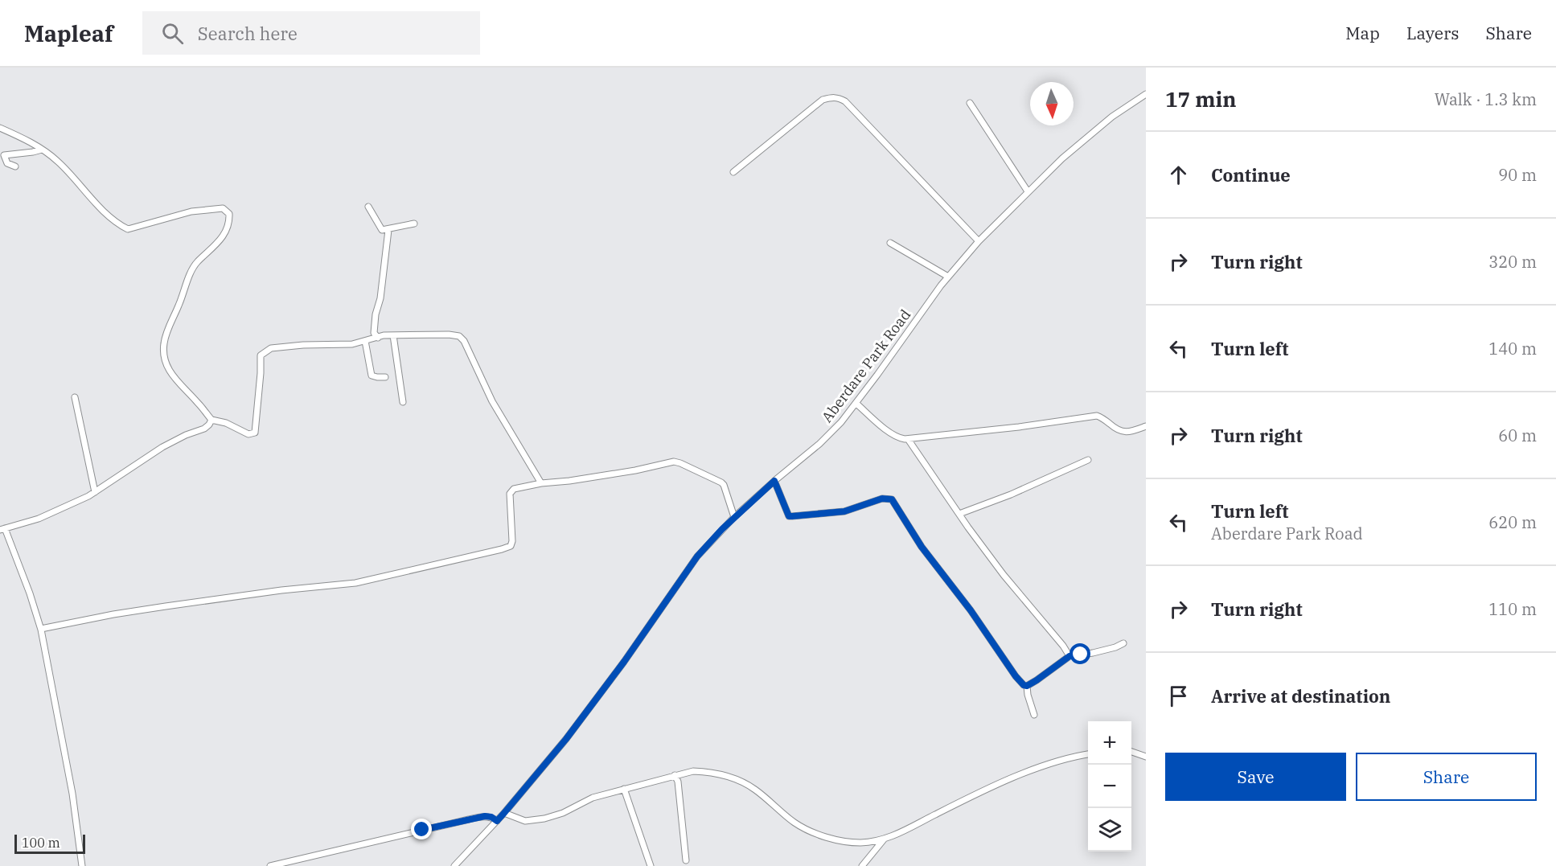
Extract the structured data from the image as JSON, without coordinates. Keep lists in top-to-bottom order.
{
  "streets": {
    "street": ["Aberdare Park Road"]
  },
  "scale_bar": "100 m",
  "north": "bottom",
  "page": {
    "header": "Mapleaf",
    "search": "Search here",
    "nav": ["Map", "Layers", "Share"],
    "heading": ["17 min", "Walk · 1.3 km"],
    "list": [
      ["Continue", "90 m"],
      ["Turn right", "320 m"],
      ["Turn left", "140 m"],
      ["Turn right", "60 m"],
      ["Turn left", "Aberdare Park Road", "620 m"],
      ["Turn right", "110 m"],
      "Arrive at destination"
    ],
    "map_buttons": ["+", "−"],
    "buttons": ["Save", "Share"],
    "scale": "100 m"
  }
}
